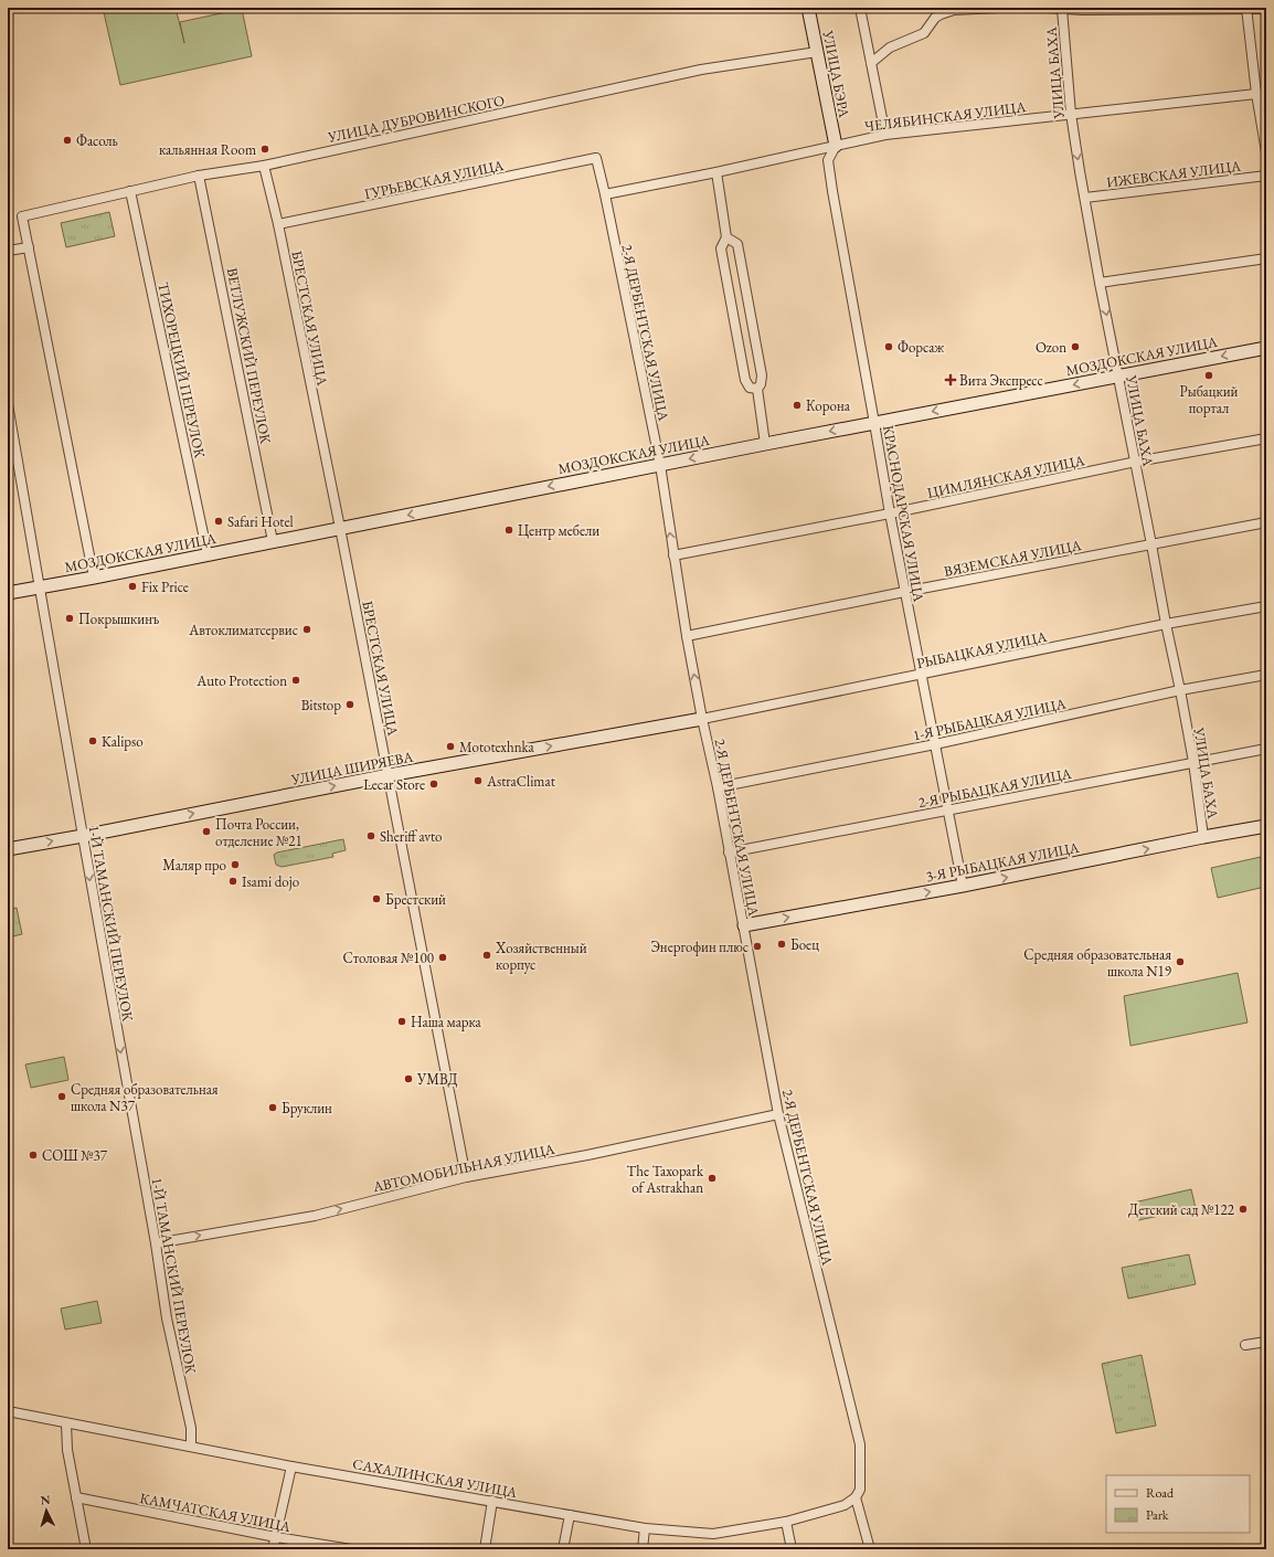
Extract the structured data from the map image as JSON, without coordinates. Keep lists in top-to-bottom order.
{
  "streets": {
    "main road": [
      "УЛИЦА БЭРА",
      "МОЗДОКСКАЯ УЛИЦА",
      "УЛИЦА ШИРЯЕВА",
      "3-Я РЫБАЦКАЯ УЛИЦА"
    ],
    "street": [
      "УЛИЦА БАХА",
      "ЧЕЛЯБИНСКАЯ УЛИЦА",
      "УЛИЦА ДУБРОВИНСКОГО",
      "ИЖЕВСКАЯ УЛИЦА",
      "ГУРЬЕВСКАЯ УЛИЦА",
      "БРЕСТСКАЯ УЛИЦА",
      "2-Я ДЕРБЕНТСКАЯ УЛИЦА",
      "ВЕТЛУЖСКИЙ ПЕРЕУЛОК",
      "ТИХОРЕЦКИЙ ПЕРЕУЛОК",
      "ЦИМЛЯНСКАЯ УЛИЦА",
      "КРАСНОДАРСКАЯ УЛИЦА",
      "ВЯЗЕМСКАЯ УЛИЦА",
      "РЫБАЦКАЯ УЛИЦА",
      "1-Я РЫБАЦКАЯ УЛИЦА",
      "2-Я РЫБАЦКАЯ УЛИЦА",
      "1-Й ТАМАНСКИЙ ПЕРЕУЛОК",
      "АВТОМОБИЛЬНАЯ УЛИЦА",
      "САХАЛИНСКАЯ УЛИЦА",
      "КАМЧАТСКАЯ УЛИЦА"
    ]
  },
  "crossings": [
    ["УЛИЦА БАХА", "ЧЕЛЯБИНСКАЯ УЛИЦА"],
    ["УЛИЦА БАХА", "ИЖЕВСКАЯ УЛИЦА"],
    ["УЛИЦА БАХА", "МОЗДОКСКАЯ УЛИЦА"],
    ["УЛИЦА БАХА", "ЦИМЛЯНСКАЯ УЛИЦА"],
    ["УЛИЦА БАХА", "ВЯЗЕМСКАЯ УЛИЦА"],
    ["УЛИЦА БАХА", "РЫБАЦКАЯ УЛИЦА"],
    ["УЛИЦА БАХА", "1-Я РЫБАЦКАЯ УЛИЦА"],
    ["УЛИЦА БАХА", "2-Я РЫБАЦКАЯ УЛИЦА"],
    ["УЛИЦА БАХА", "3-Я РЫБАЦКАЯ УЛИЦА"],
    ["УЛИЦА БЭРА", "ЧЕЛЯБИНСКАЯ УЛИЦА"],
    ["УЛИЦА БЭРА", "УЛИЦА ДУБРОВИНСКОГО"],
    ["УЛИЦА БЭРА", "КРАСНОДАРСКАЯ УЛИЦА"],
    ["ЧЕЛЯБИНСКАЯ УЛИЦА", "2-Я ДЕРБЕНТСКАЯ УЛИЦА"],
    ["ЧЕЛЯБИНСКАЯ УЛИЦА", "КРАСНОДАРСКАЯ УЛИЦА"],
    ["УЛИЦА ДУБРОВИНСКОГО", "БРЕСТСКАЯ УЛИЦА"],
    ["УЛИЦА ДУБРОВИНСКОГО", "ВЕТЛУЖСКИЙ ПЕРЕУЛОК"],
    ["УЛИЦА ДУБРОВИНСКОГО", "ТИХОРЕЦКИЙ ПЕРЕУЛОК"],
    ["ГУРЬЕВСКАЯ УЛИЦА", "БРЕСТСКАЯ УЛИЦА"],
    ["ГУРЬЕВСКАЯ УЛИЦА", "2-Я ДЕРБЕНТСКАЯ УЛИЦА"],
    ["БРЕСТСКАЯ УЛИЦА", "МОЗДОКСКАЯ УЛИЦА"],
    ["БРЕСТСКАЯ УЛИЦА", "УЛИЦА ШИРЯЕВА"],
    ["БРЕСТСКАЯ УЛИЦА", "АВТОМОБИЛЬНАЯ УЛИЦА"],
    ["2-Я ДЕРБЕНТСКАЯ УЛИЦА", "МОЗДОКСКАЯ УЛИЦА"],
    ["2-Я ДЕРБЕНТСКАЯ УЛИЦА", "ЦИМЛЯНСКАЯ УЛИЦА"],
    ["2-Я ДЕРБЕНТСКАЯ УЛИЦА", "ВЯЗЕМСКАЯ УЛИЦА"],
    ["2-Я ДЕРБЕНТСКАЯ УЛИЦА", "РЫБАЦКАЯ УЛИЦА"],
    ["2-Я ДЕРБЕНТСКАЯ УЛИЦА", "1-Я РЫБАЦКАЯ УЛИЦА"],
    ["2-Я ДЕРБЕНТСКАЯ УЛИЦА", "УЛИЦА ШИРЯЕВА"],
    ["2-Я ДЕРБЕНТСКАЯ УЛИЦА", "2-Я РЫБАЦКАЯ УЛИЦА"],
    ["2-Я ДЕРБЕНТСКАЯ УЛИЦА", "3-Я РЫБАЦКАЯ УЛИЦА"],
    ["2-Я ДЕРБЕНТСКАЯ УЛИЦА", "АВТОМОБИЛЬНАЯ УЛИЦА"],
    ["2-Я ДЕРБЕНТСКАЯ УЛИЦА", "САХАЛИНСКАЯ УЛИЦА"],
    ["ВЕТЛУЖСКИЙ ПЕРЕУЛОК", "МОЗДОКСКАЯ УЛИЦА"],
    ["МОЗДОКСКАЯ УЛИЦА", "ТИХОРЕЦКИЙ ПЕРЕУЛОК"],
    ["МОЗДОКСКАЯ УЛИЦА", "КРАСНОДАРСКАЯ УЛИЦА"],
    ["МОЗДОКСКАЯ УЛИЦА", "1-Й ТАМАНСКИЙ ПЕРЕУЛОК"],
    ["ЦИМЛЯНСКАЯ УЛИЦА", "КРАСНОДАРСКАЯ УЛИЦА"],
    ["КРАСНОДАРСКАЯ УЛИЦА", "ВЯЗЕМСКАЯ УЛИЦА"],
    ["КРАСНОДАРСКАЯ УЛИЦА", "РЫБАЦКАЯ УЛИЦА"],
    ["КРАСНОДАРСКАЯ УЛИЦА", "1-Я РЫБАЦКАЯ УЛИЦА"],
    ["КРАСНОДАРСКАЯ УЛИЦА", "2-Я РЫБАЦКАЯ УЛИЦА"],
    ["КРАСНОДАРСКАЯ УЛИЦА", "3-Я РЫБАЦКАЯ УЛИЦА"],
    ["РЫБАЦКАЯ УЛИЦА", "УЛИЦА ШИРЯЕВА"],
    ["УЛИЦА ШИРЯЕВА", "1-Й ТАМАНСКИЙ ПЕРЕУЛОК"],
    ["1-Й ТАМАНСКИЙ ПЕРЕУЛОК", "АВТОМОБИЛЬНАЯ УЛИЦА"],
    ["1-Й ТАМАНСКИЙ ПЕРЕУЛОК", "САХАЛИНСКАЯ УЛИЦА"]
  ],
  "one_way": [
    "МОЗДОКСКАЯ УЛИЦА",
    "УЛИЦА ШИРЯЕВА",
    "3-Я РЫБАЦКАЯ УЛИЦА",
    "1-Й ТАМАНСКИЙ ПЕРЕУЛОК",
    "АВТОМОБИЛЬНАЯ УЛИЦА"
  ],
  "places": {
    "other": [
      "Фасоль",
      "кальянная Room",
      "Форсаж",
      "Ozon",
      "Рыбацкий портал",
      "Корона",
      "Safari Hotel",
      "Центр мебели",
      "Fix Price",
      "Покрышкинъ",
      "Автоклиматсервис",
      "Auto Protection",
      "Bitstop",
      "Kalipso",
      "Mototexhnka",
      "AstraClimat",
      "Lecar Store",
      "Почта России, отделение №21",
      "Sheriff avto",
      "Маляр про",
      "Isami dojo",
      "Брестский",
      "Боец",
      "Энергофин плюс",
      "Хозяйственный корпус",
      "Столовая №100",
      "Средняя образовательная школа N19",
      "Наша марка",
      "УМВД",
      "Средняя образовательная школа N37",
      "Бруклин",
      "СОШ №37",
      "The Taxopark of Astrakhan",
      "Детский сад №122"
    ],
    "health": ["Вита Экспресс"]
  },
  "legend": ["Road", "Park"],
  "north": "top"
}
